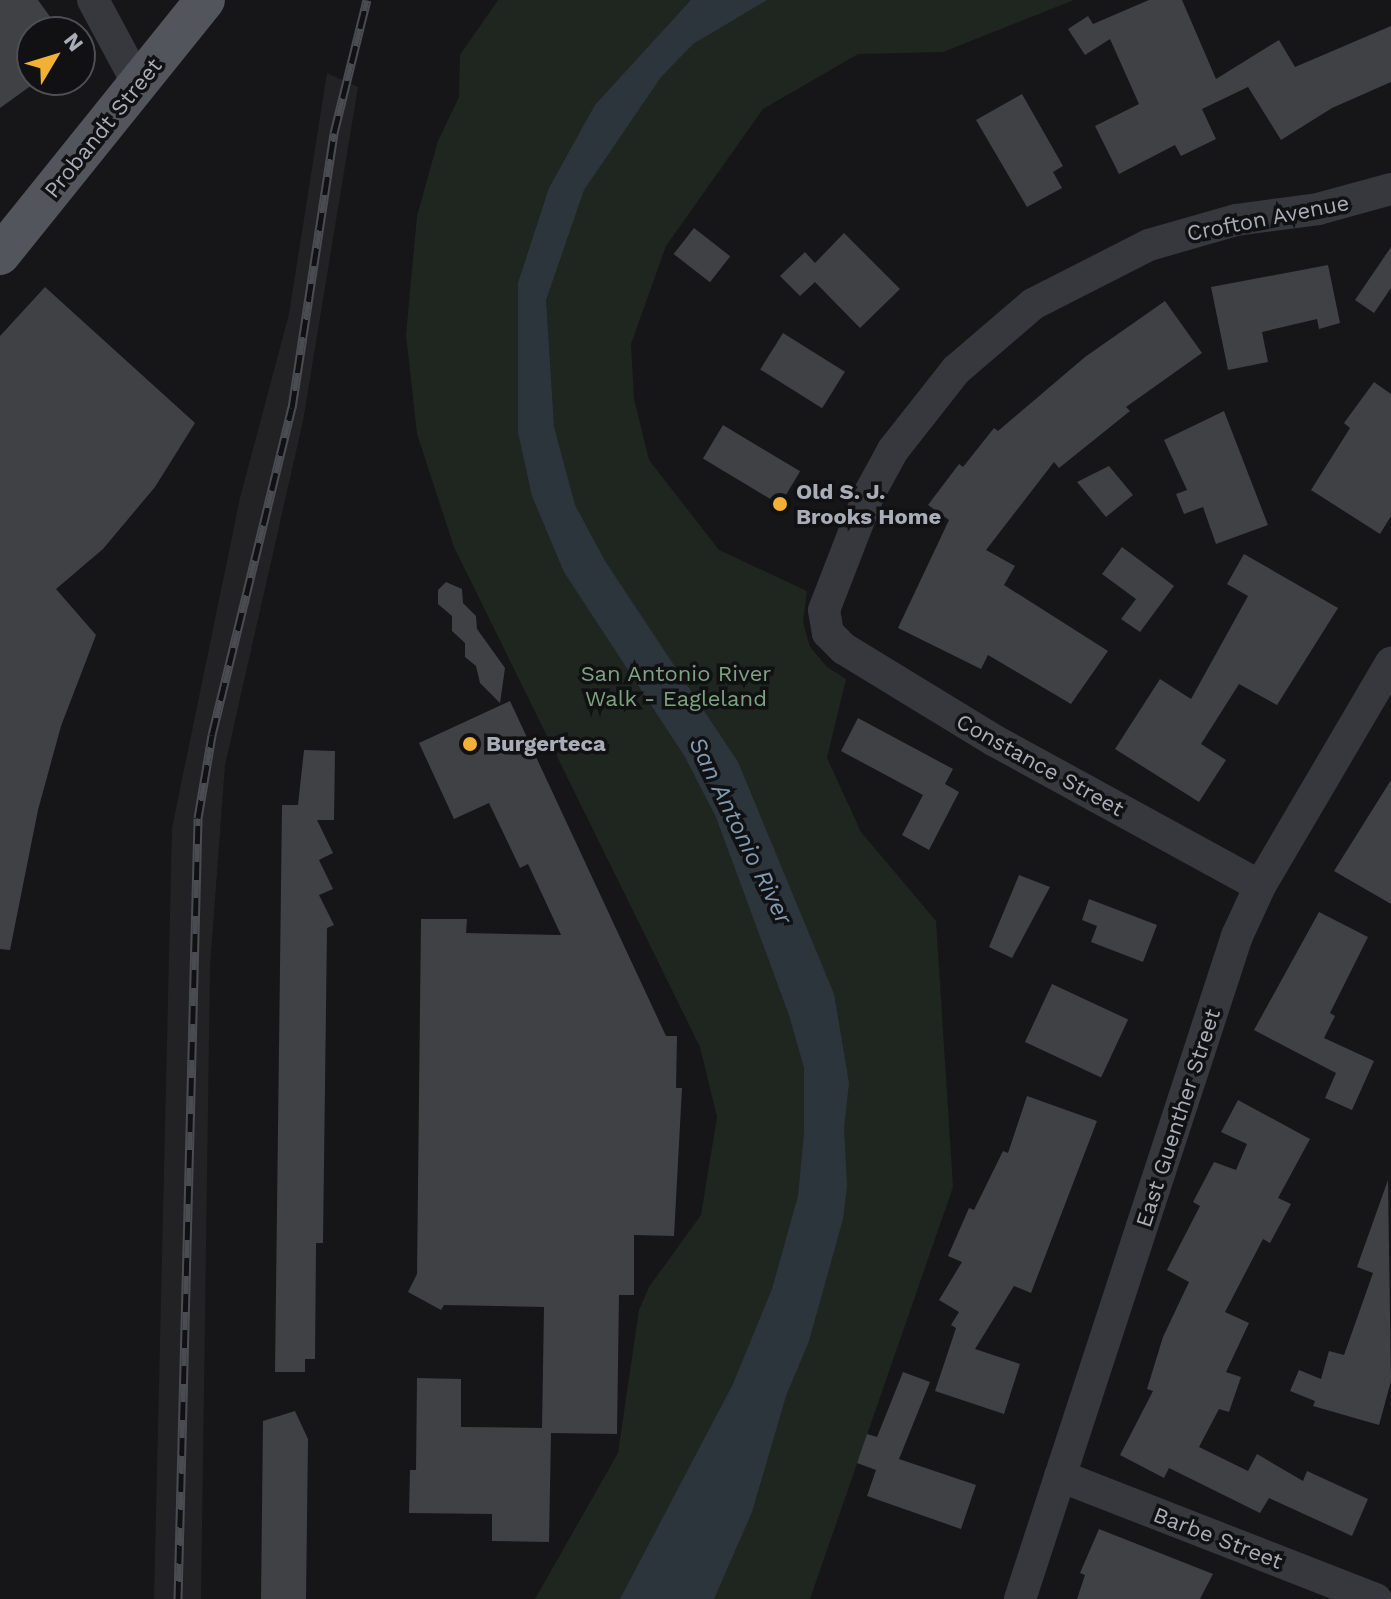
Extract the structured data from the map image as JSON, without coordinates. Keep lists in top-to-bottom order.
{
  "streets": {
    "main road": ["Probandt Street"],
    "street": [
      "Crofton Avenue",
      "Constance Street",
      "East Guenther Street",
      "Barbe Street"
    ]
  },
  "crossings": [
    ["Crofton Avenue", "Constance Street"],
    ["Constance Street", "East Guenther Street"],
    ["East Guenther Street", "Barbe Street"]
  ],
  "water": ["San Antonio River"],
  "parks": ["San Antonio River Walk - Eagleland"],
  "places": ["Old S. J. Brooks Home", "Burgerteca"],
  "north": "top right"
}
